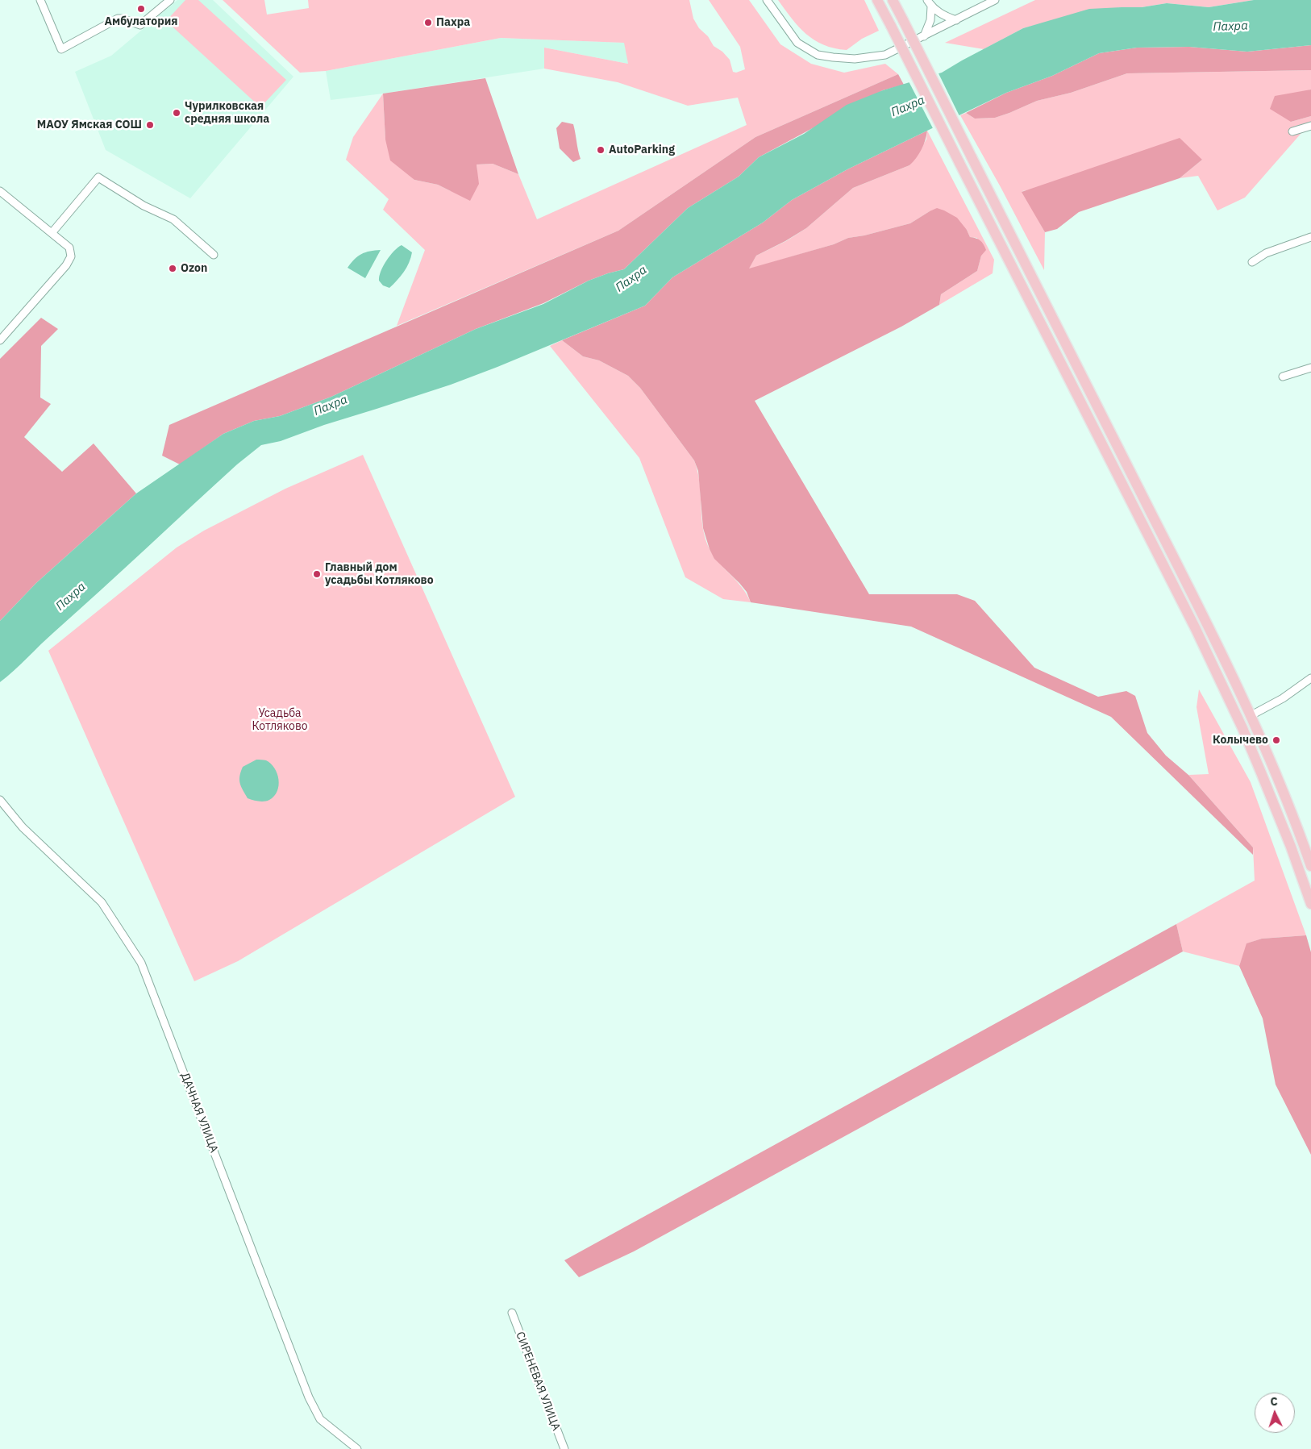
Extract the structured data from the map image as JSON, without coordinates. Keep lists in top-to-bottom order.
{
  "streets": {
    "street": ["ДАЧНАЯ УЛИЦА", "СИРЕНЕВАЯ УЛИЦА"]
  },
  "water": ["Пахра"],
  "parks": ["Усадьба Котляково"],
  "places": [
    "Амбулатория",
    "Пахра",
    "Чурилковская средняя школа",
    "МАОУ Ямская СОШ",
    "AutoParking",
    "Ozon",
    "Главный дом усадьбы Котляково",
    "Колычево"
  ],
  "north": "top"
}
